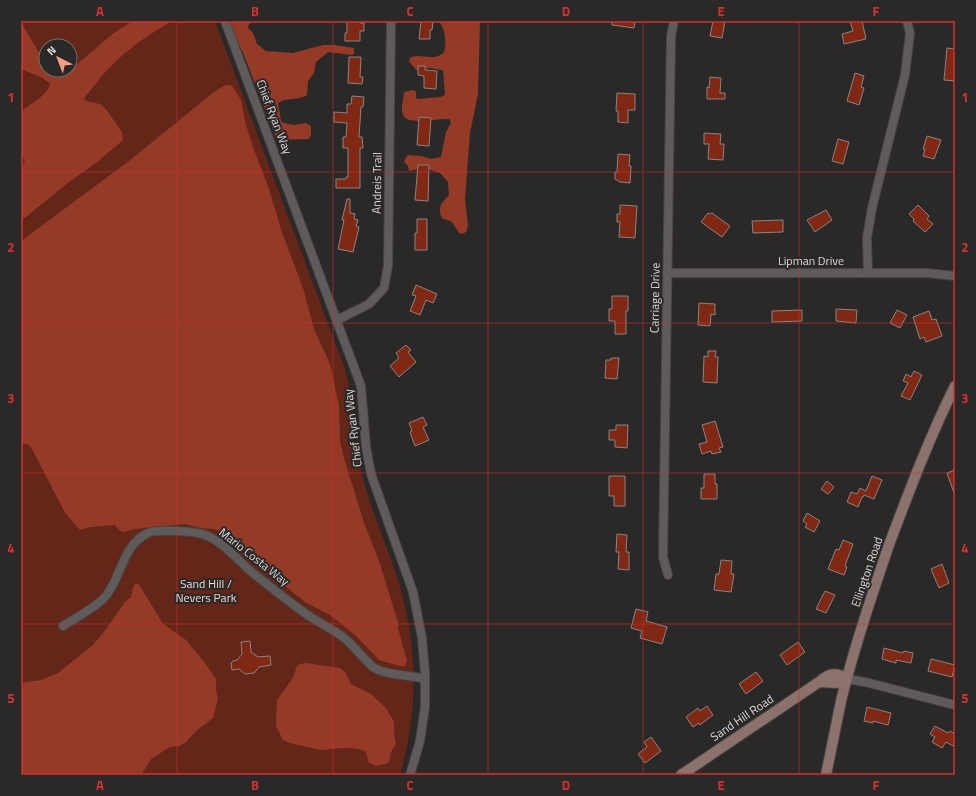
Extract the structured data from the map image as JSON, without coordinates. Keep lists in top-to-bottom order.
{
  "streets": {
    "main road": ["Ellington Road", "Sand Hill Road"],
    "street": [
      "Chief Ryan Way",
      "Andreis Trail",
      "Lipman Drive",
      "Carriage Drive",
      "Mario Costa Way"
    ]
  },
  "crossings": [
    ["Chief Ryan Way", "Andreis Trail"],
    ["Chief Ryan Way", "Mario Costa Way"],
    ["Lipman Drive", "Carriage Drive"],
    ["Ellington Road", "Sand Hill Road"]
  ],
  "parks": ["Sand Hill / Nevers Park"],
  "north": "top left",
  "grid": {
    "columns": [
      "A",
      "B",
      "C",
      "D",
      "E",
      "F"
    ],
    "rows": [
      "1",
      "2",
      "3",
      "4",
      "5"
    ]
  }
}
